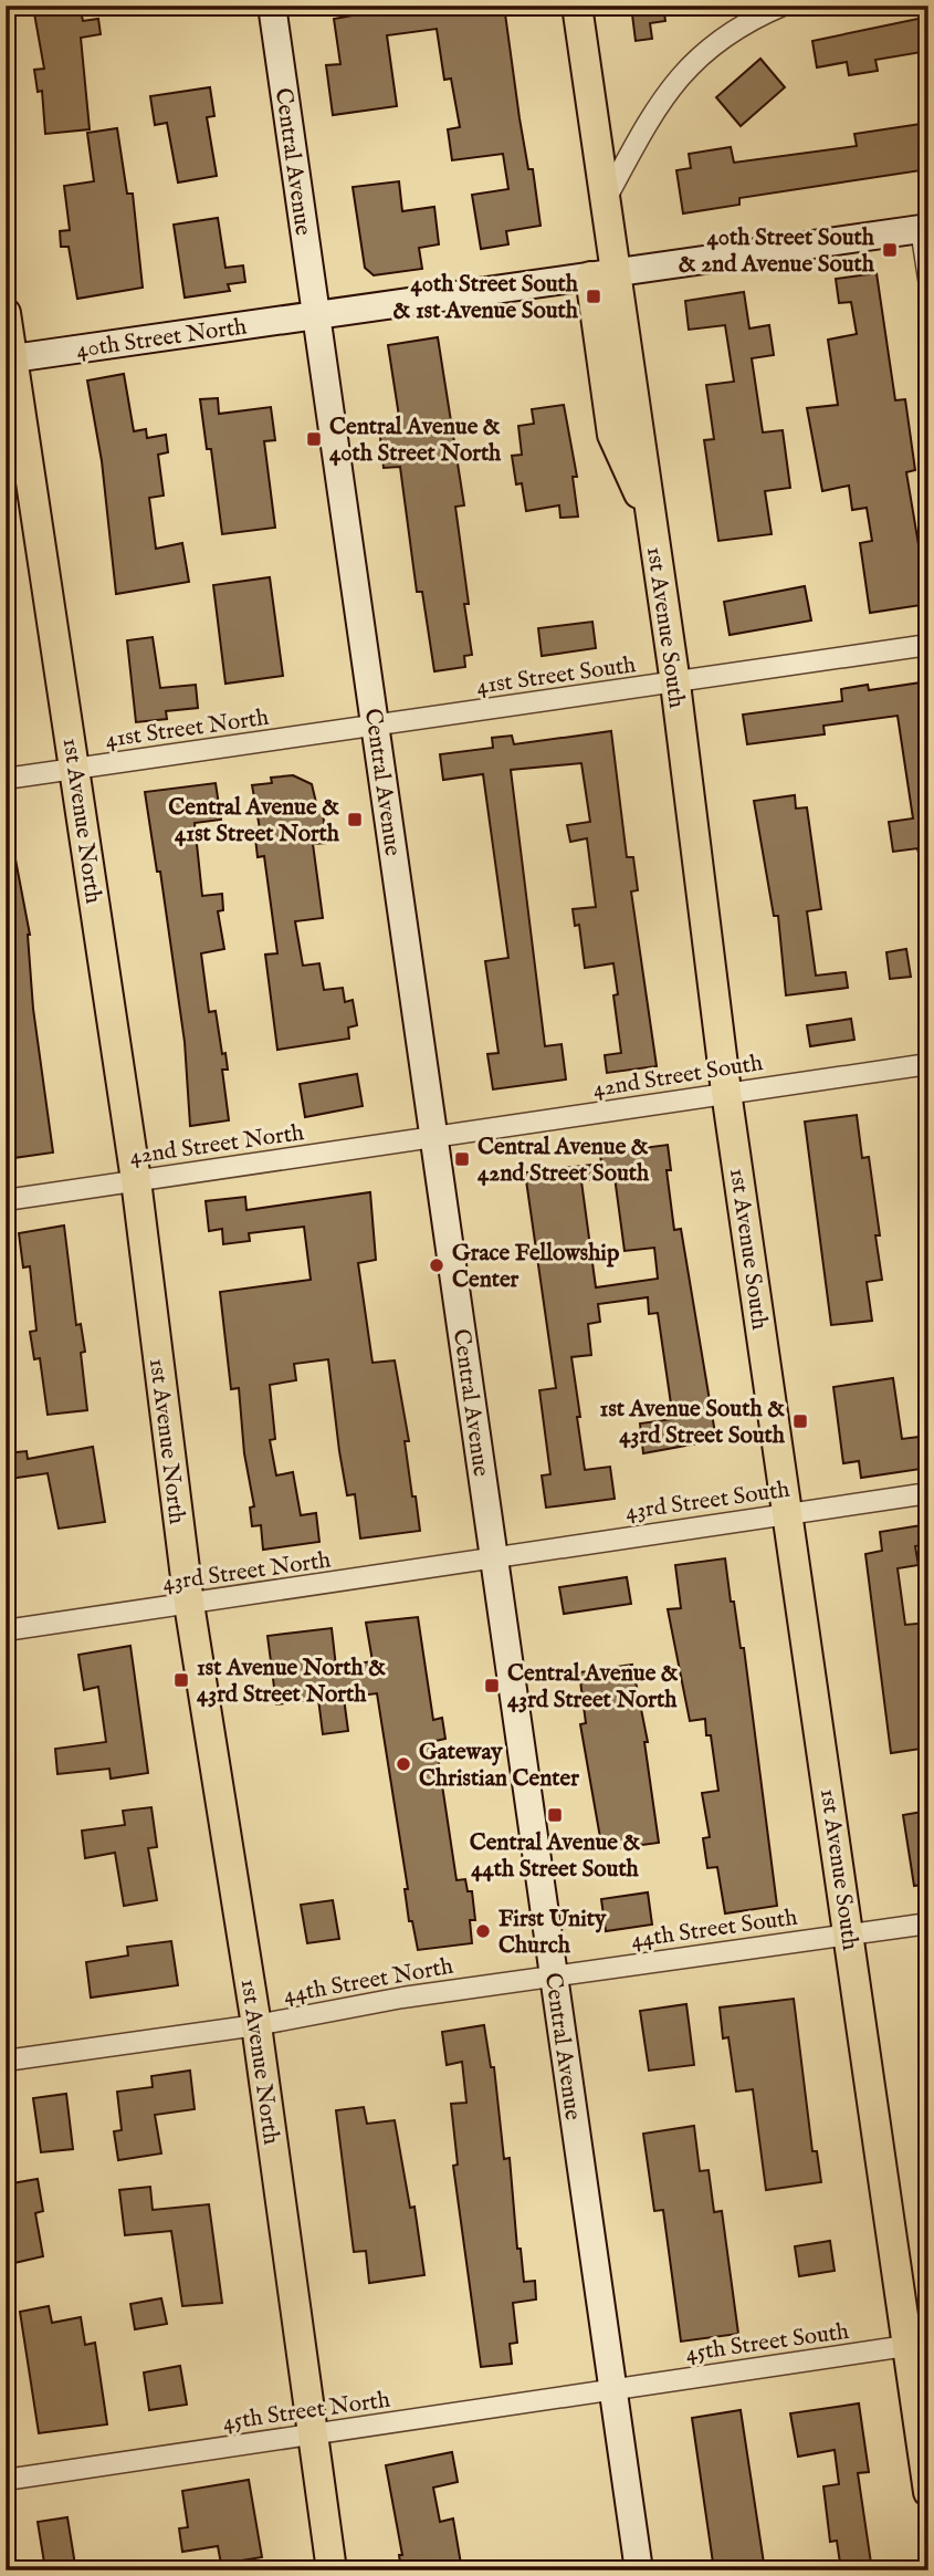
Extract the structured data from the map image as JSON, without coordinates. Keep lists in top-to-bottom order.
{
  "streets": {
    "main road": [
      "Central Avenue",
      "40th Street North",
      "1st Avenue South",
      "1st Avenue North"
    ],
    "street": [
      "41st Street South",
      "41st Street North",
      "42nd Street South",
      "42nd Street North",
      "43rd Street South",
      "43rd Street North",
      "44th Street South",
      "44th Street North",
      "45th Street South",
      "45th Street North"
    ]
  },
  "crossings": [
    ["Central Avenue", "40th Street North"],
    ["Central Avenue", "41st Street South"],
    ["Central Avenue", "41st Street North"],
    ["Central Avenue", "42nd Street South"],
    ["Central Avenue", "42nd Street North"],
    ["Central Avenue", "43rd Street South"],
    ["Central Avenue", "43rd Street North"],
    ["Central Avenue", "44th Street South"],
    ["Central Avenue", "44th Street North"],
    ["Central Avenue", "45th Street South"],
    ["Central Avenue", "45th Street North"],
    ["40th Street North", "1st Avenue South"],
    ["40th Street North", "1st Avenue North"],
    ["1st Avenue South", "41st Street South"],
    ["1st Avenue South", "42nd Street South"],
    ["1st Avenue South", "43rd Street South"],
    ["1st Avenue South", "44th Street South"],
    ["1st Avenue South", "45th Street South"],
    ["41st Street South", "41st Street North"],
    ["41st Street North", "1st Avenue North"],
    ["1st Avenue North", "42nd Street North"],
    ["1st Avenue North", "43rd Street North"],
    ["1st Avenue North", "44th Street North"],
    ["1st Avenue North", "45th Street North"],
    ["42nd Street South", "42nd Street North"],
    ["43rd Street South", "43rd Street North"],
    ["44th Street South", "44th Street North"],
    ["45th Street South", "45th Street North"]
  ],
  "places": {
    "transit": [
      "40th Street South & 2nd Avenue South",
      "40th Street South & 1st Avenue South",
      "Central Avenue & 40th Street North",
      "Central Avenue & 41st Street North",
      "Central Avenue & 42nd Street South",
      "1st Avenue South & 43rd Street South",
      "1st Avenue North & 43rd Street North",
      "Central Avenue & 43rd Street North",
      "Central Avenue & 44th Street South"
    ],
    "other": ["Grace Fellowship Center", "Gateway Christian Center", "First Unity Church"]
  }
}
